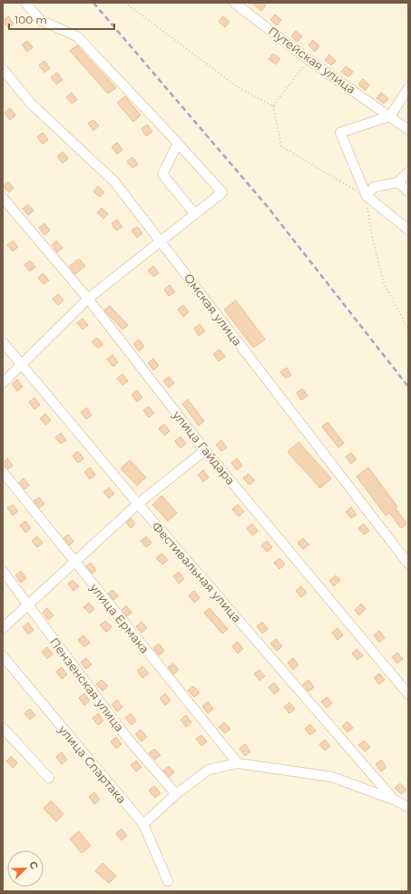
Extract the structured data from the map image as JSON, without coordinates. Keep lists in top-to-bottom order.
{
  "streets": {
    "street": [
      "Путейская улица",
      "Омская улица",
      "улица Гайдара",
      "Фестивальная улица",
      "улица Ермака",
      "Пензенская улица",
      "улица Спартака"
    ]
  },
  "scale_bar": "100 m",
  "north": "top right"
}
